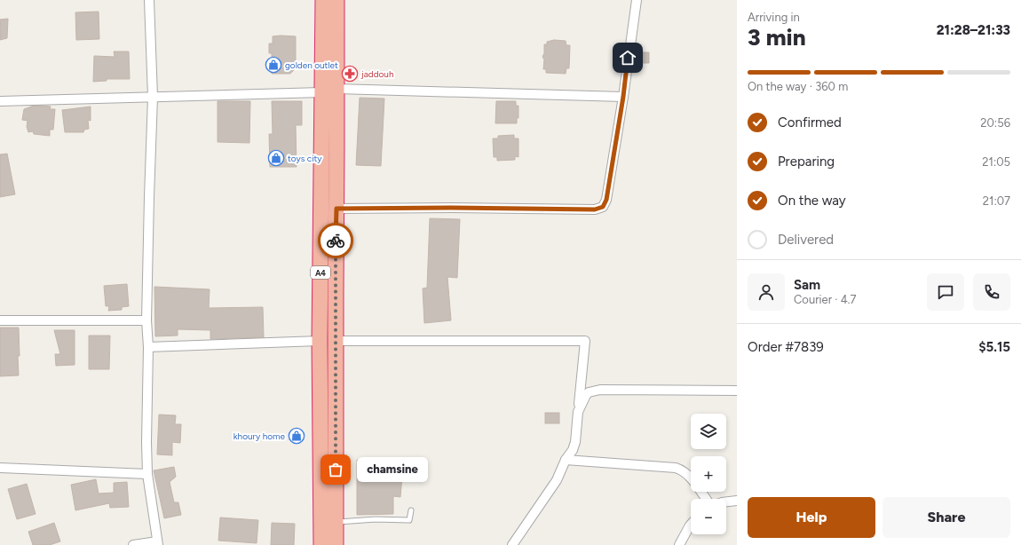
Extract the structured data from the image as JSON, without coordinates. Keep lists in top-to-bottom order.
{
  "streets": {
    "highway": ["A4"]
  },
  "places": {
    "shop": ["golden outlet", "toys city", "khoury home"],
    "pharmacy": ["jaddouh"],
    "other": ["chamsine"]
  },
  "page": {
    "heading": ["3 min", "Arriving in", "21:28–21:33"],
    "panel": [
      "Sam",
      "Courier · 4.7",
      "Order #7839",
      "$5.15"
    ],
    "bar": "On the way · 360 m",
    "list": [
      ["Confirmed", "20:56"],
      ["Preparing", "21:05"],
      ["On the way", "21:07"],
      "Delivered"
    ],
    "map_buttons": ["+", "−"],
    "bubble": "chamsine",
    "buttons": ["Help", "Share"]
  }
}
